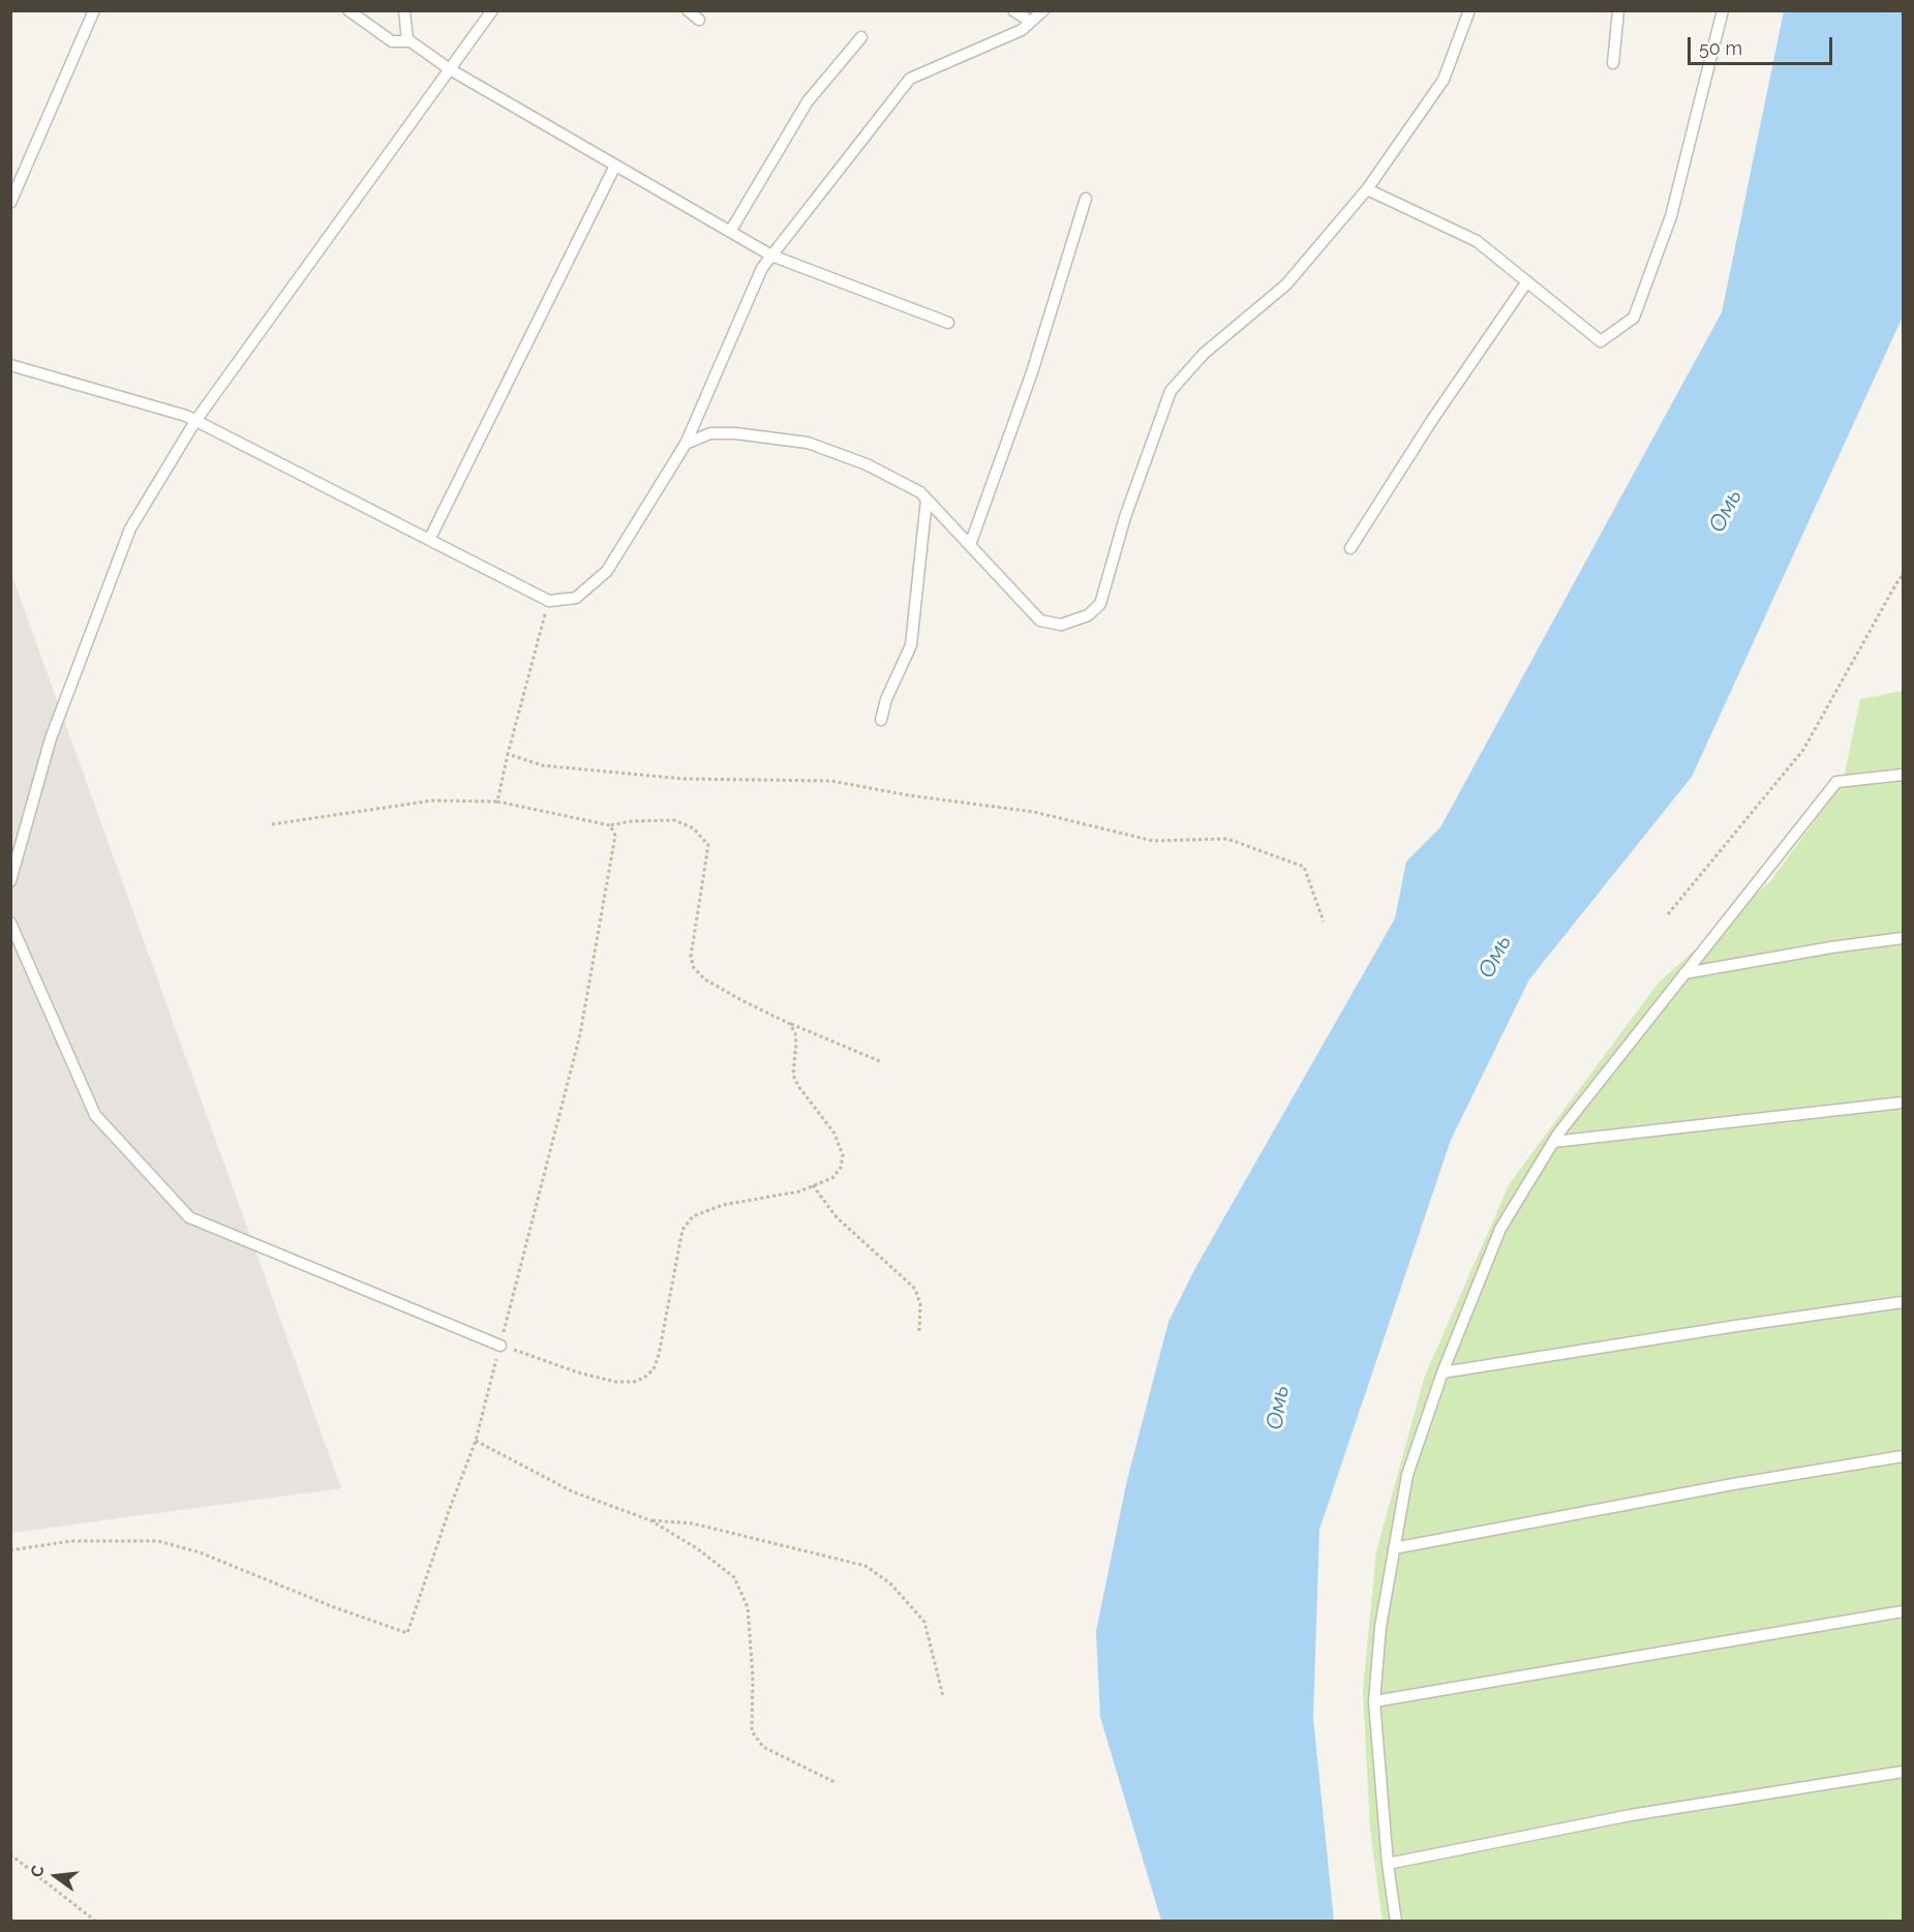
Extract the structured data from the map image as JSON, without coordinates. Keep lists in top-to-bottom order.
{
  "water": ["Омь"],
  "scale_bar": "50 m",
  "north": "left"
}
